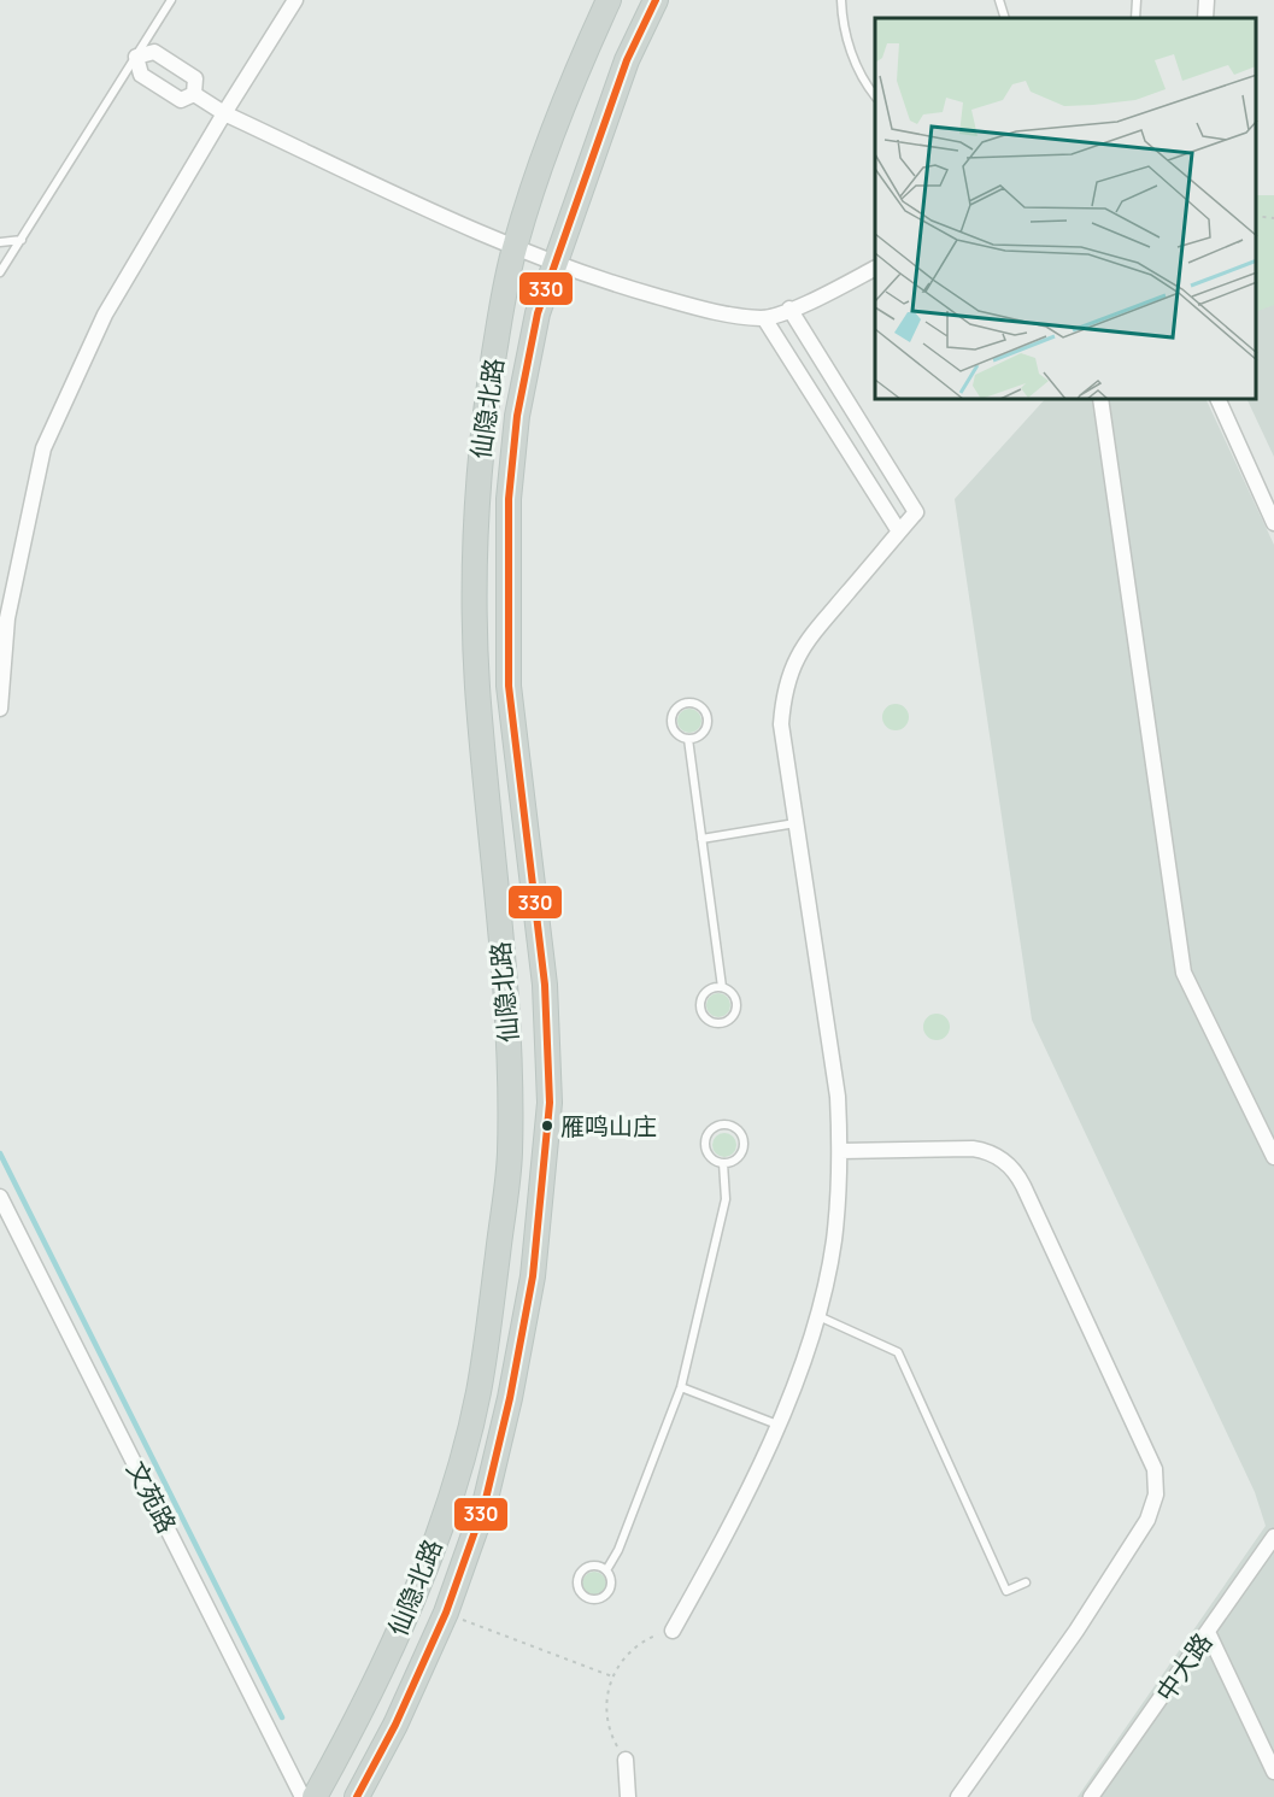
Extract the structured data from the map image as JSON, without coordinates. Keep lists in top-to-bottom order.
{
  "streets": {
    "main road": ["仙隐北路"],
    "street": ["文苑路", "中大路"]
  },
  "places": ["雁鸣山庄"],
  "lines": ["transit line 330"]
}
